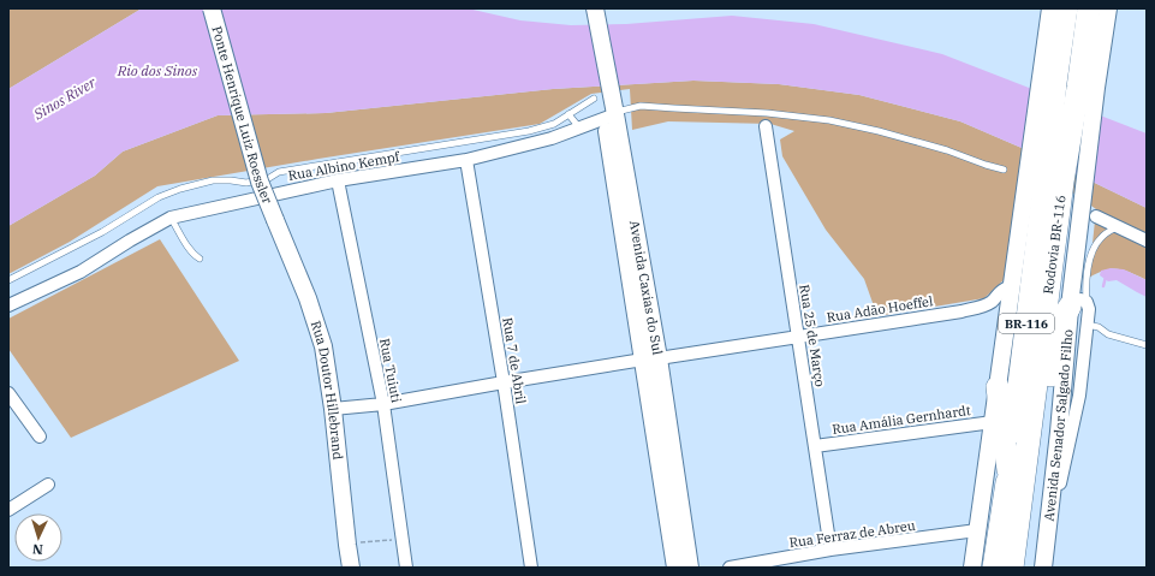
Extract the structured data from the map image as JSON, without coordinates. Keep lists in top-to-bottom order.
{
  "streets": {
    "highway": ["Rodovia BR-116", "BR-116"],
    "street": [
      "Ponte Henrique Luiz Roessler",
      "Rua Albino Kempf",
      "Avenida Caxias do Sul",
      "Rua Adão Hoeffel",
      "Rua 25 de Março",
      "Rua 7 de Abril",
      "Rua Tuiuti",
      "Rua Doutor Hillebrand",
      "Rua Amália Gernhardt",
      "Avenida Senador Salgado Filho",
      "Rua Ferraz de Abreu"
    ]
  },
  "crossings": [
    ["Ponte Henrique Luiz Roessler", "Rua Doutor Hillebrand"],
    ["Rua Albino Kempf", "Avenida Caxias do Sul"],
    ["Rua Albino Kempf", "Rua 7 de Abril"],
    ["Rua Albino Kempf", "Rua Tuiuti"],
    ["Rodovia BR-116", "Avenida Senador Salgado Filho"],
    ["Avenida Caxias do Sul", "Rua Adão Hoeffel"],
    ["Rua Adão Hoeffel", "Rua 25 de Março"],
    ["Rua Adão Hoeffel", "Rua 7 de Abril"],
    ["Rua Adão Hoeffel", "Rua Tuiuti"],
    ["Rua Adão Hoeffel", "Rua Doutor Hillebrand"],
    ["Rua 25 de Março", "Rua Amália Gernhardt"],
    ["Rua 25 de Março", "Rua Ferraz de Abreu"]
  ],
  "water": ["Rio dos Sinos", "Sinos River"],
  "north": "bottom"
}
